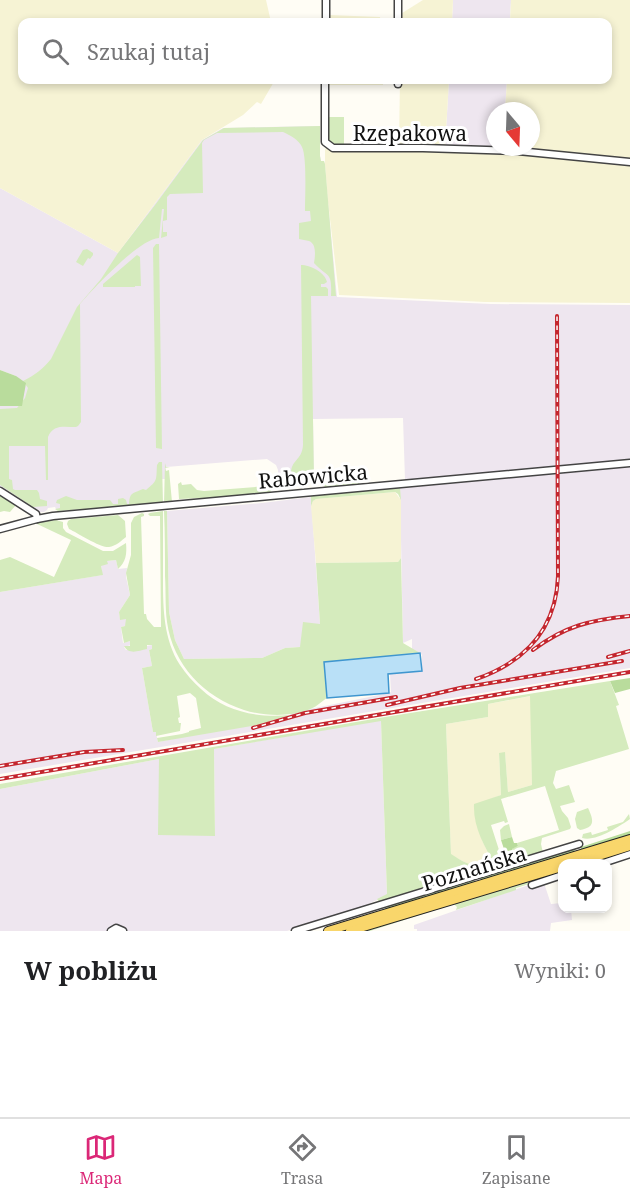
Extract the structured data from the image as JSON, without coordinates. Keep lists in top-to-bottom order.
{
  "streets": {
    "main road": ["Poznańska"],
    "street": ["Rzepakowa", "Rabowicka"]
  },
  "north": "bottom",
  "page": {
    "search": "Szukaj tutaj",
    "heading": ["W pobliżu", "Wyniki: 0"],
    "nav": ["Mapa", "Trasa", "Zapisane"]
  }
}
